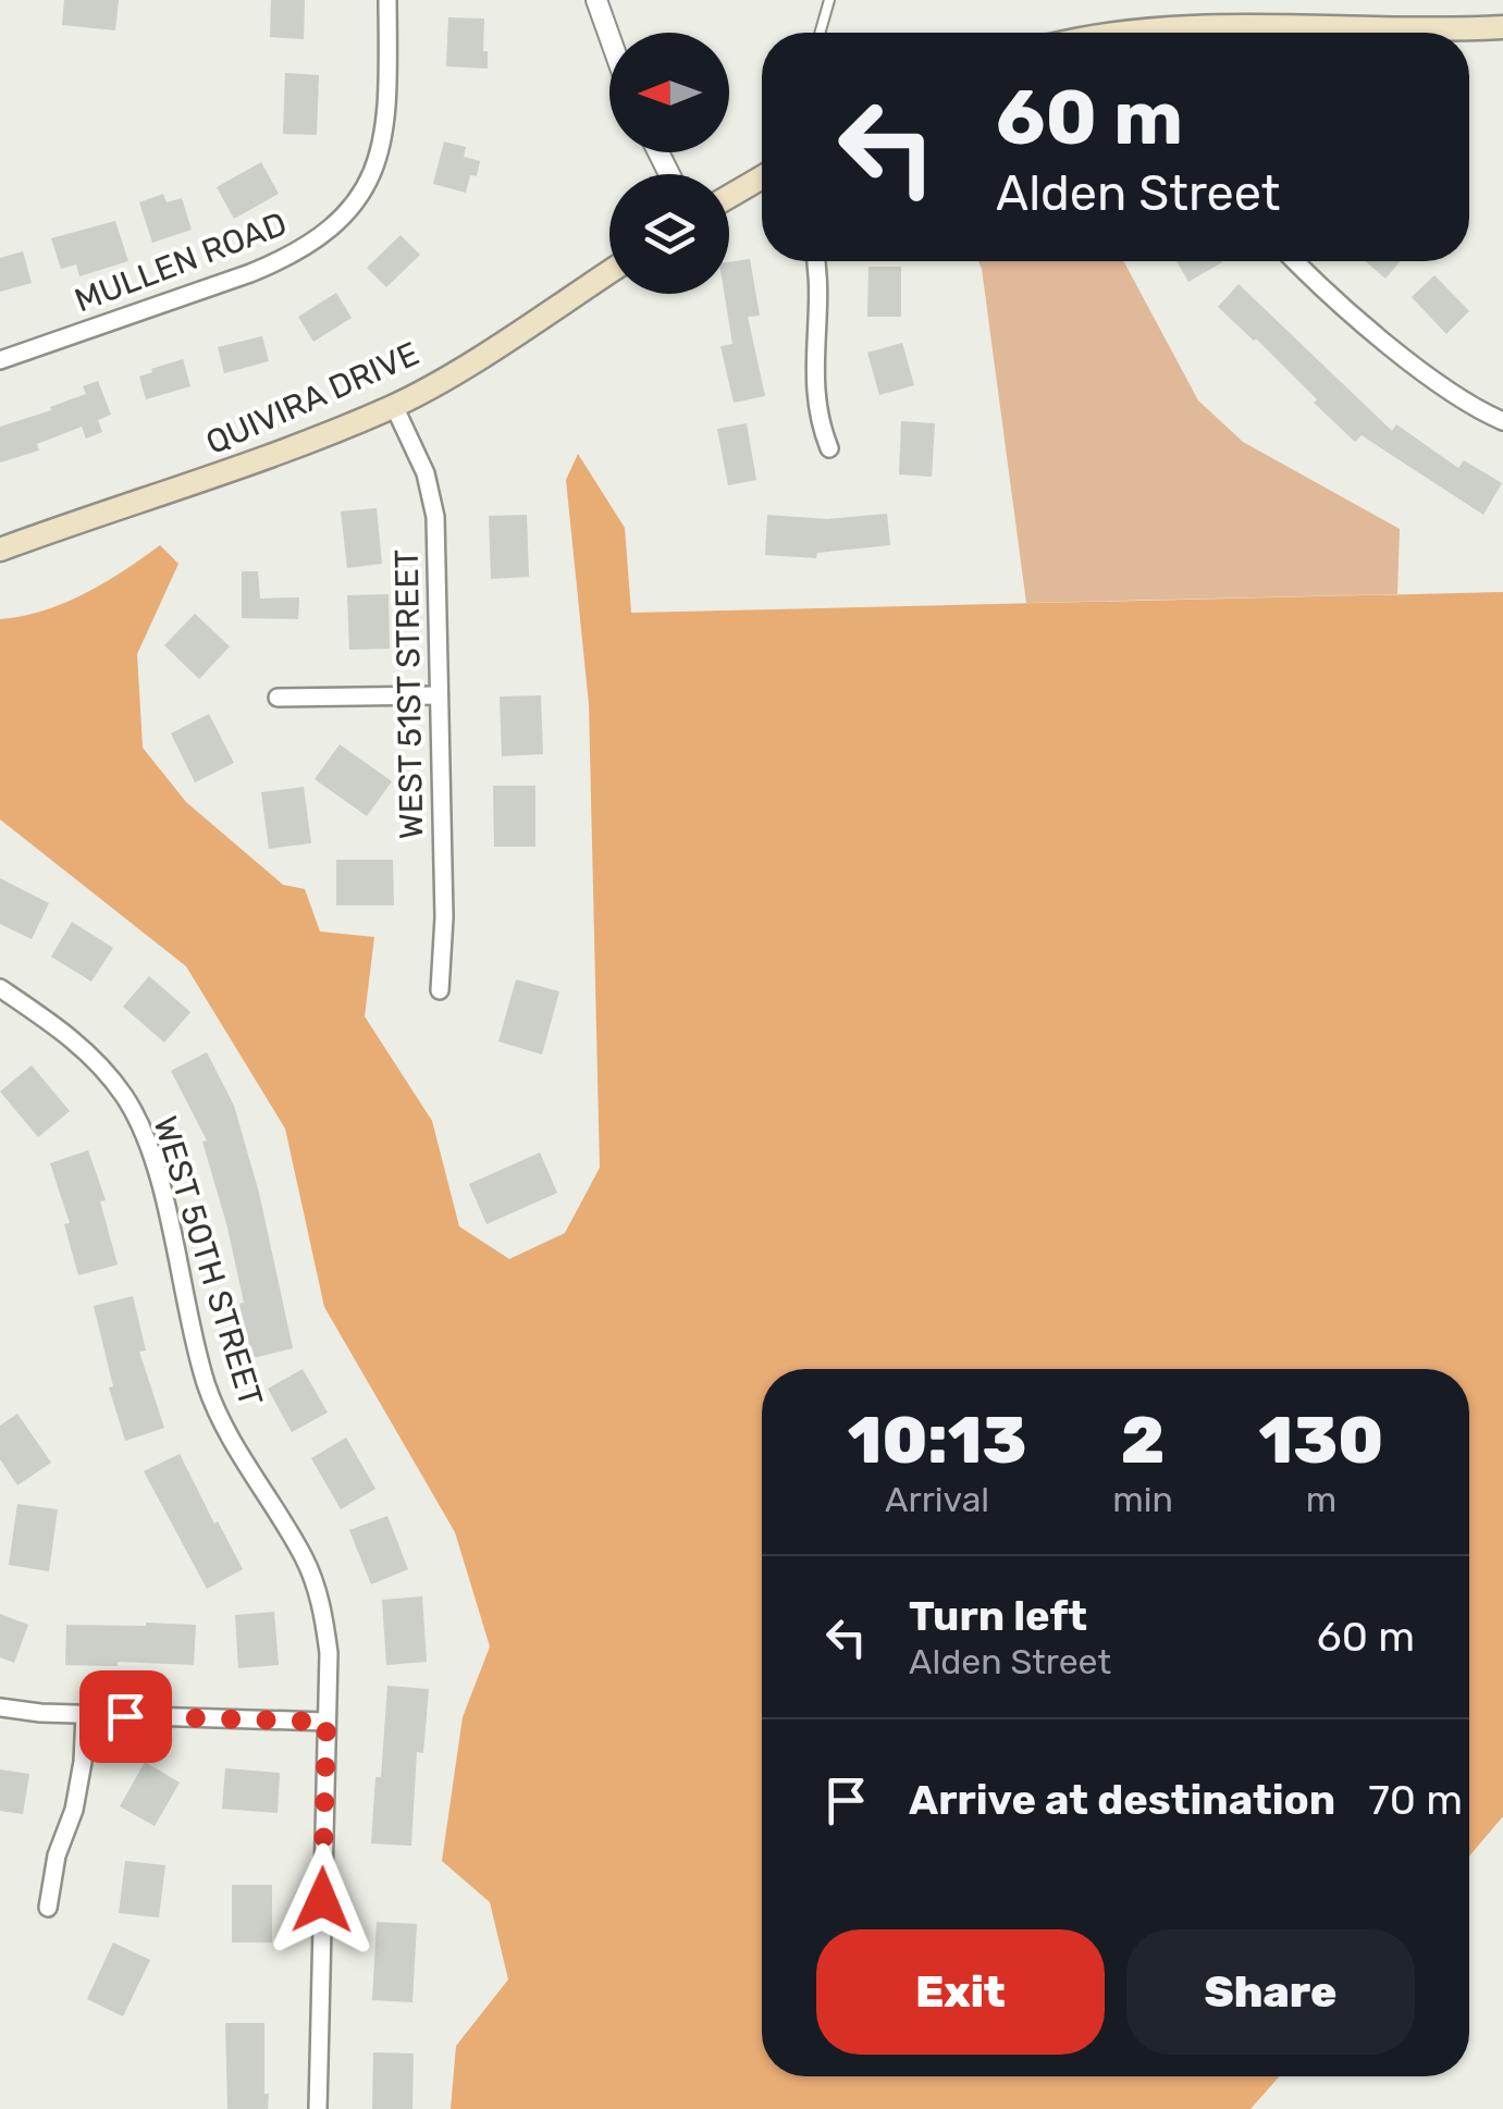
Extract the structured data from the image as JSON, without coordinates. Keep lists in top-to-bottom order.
{
  "streets": {
    "main road": ["QUIVIRA DRIVE"],
    "street": ["MULLEN ROAD", "WEST 51ST STREET", "WEST 50TH STREET"]
  },
  "crossings": [
    ["QUIVIRA DRIVE", "WEST 51ST STREET"]
  ],
  "north": "left",
  "page": {
    "turn": ["60 m", "Alden Street"],
    "eta": [
      "10:13",
      "Arrival",
      "2",
      "min",
      "130",
      "m"
    ],
    "list": [
      {
        "name": "Turn left",
        "note": "Alden Street",
        "value": "60 m"
      },
      {
        "name": "Arrive at destination",
        "value": "70 m"
      }
    ],
    "buttons": ["Exit", "Share"]
  }
}
